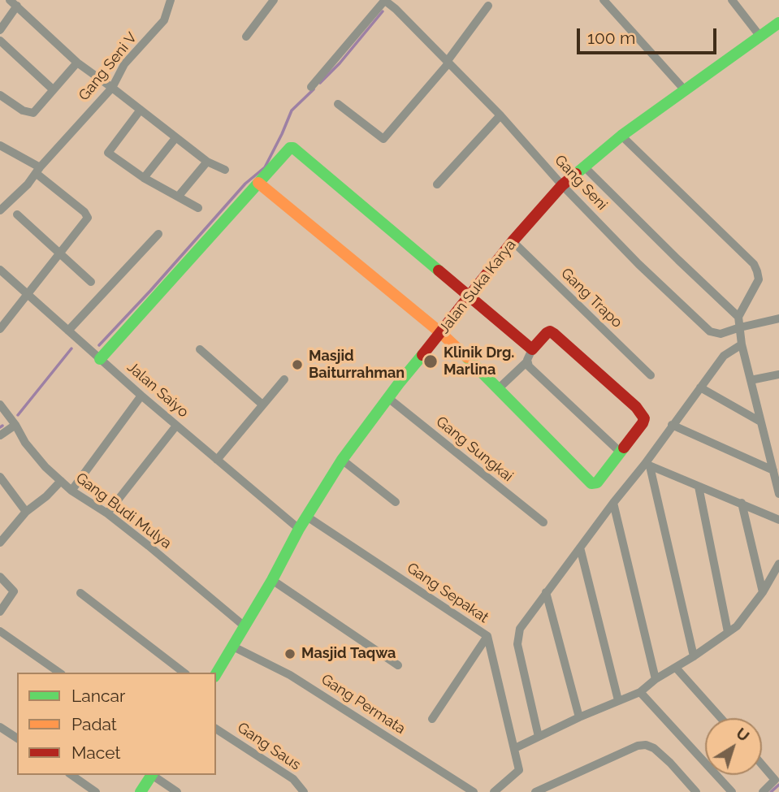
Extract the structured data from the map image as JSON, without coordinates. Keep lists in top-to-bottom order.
{
  "streets": {
    "street": [
      "Gang Seni V",
      "Gang Seni",
      "Jalan Suka Karya",
      "Gang Trapo",
      "Jalan Saiyo",
      "Gang Sungkai",
      "Gang Budi Mulya",
      "Gang Sepakat",
      "Gang Permata",
      "Gang Saus"
    ]
  },
  "crossings": [
    ["Gang Seni", "Jalan Suka Karya"],
    ["Jalan Suka Karya", "Gang Trapo"],
    ["Jalan Suka Karya", "Jalan Saiyo"],
    ["Jalan Suka Karya", "Gang Sungkai"],
    ["Jalan Suka Karya", "Gang Budi Mulya"],
    ["Jalan Suka Karya", "Gang Sepakat"],
    ["Jalan Suka Karya", "Gang Permata"]
  ],
  "places": ["Klinik Drg. Marlina", "Masjid Baiturrahman", "Masjid Taqwa"],
  "legend": ["Lancar", "Padat", "Macet"],
  "scale_bar": "100 m",
  "north": "top right"
}
